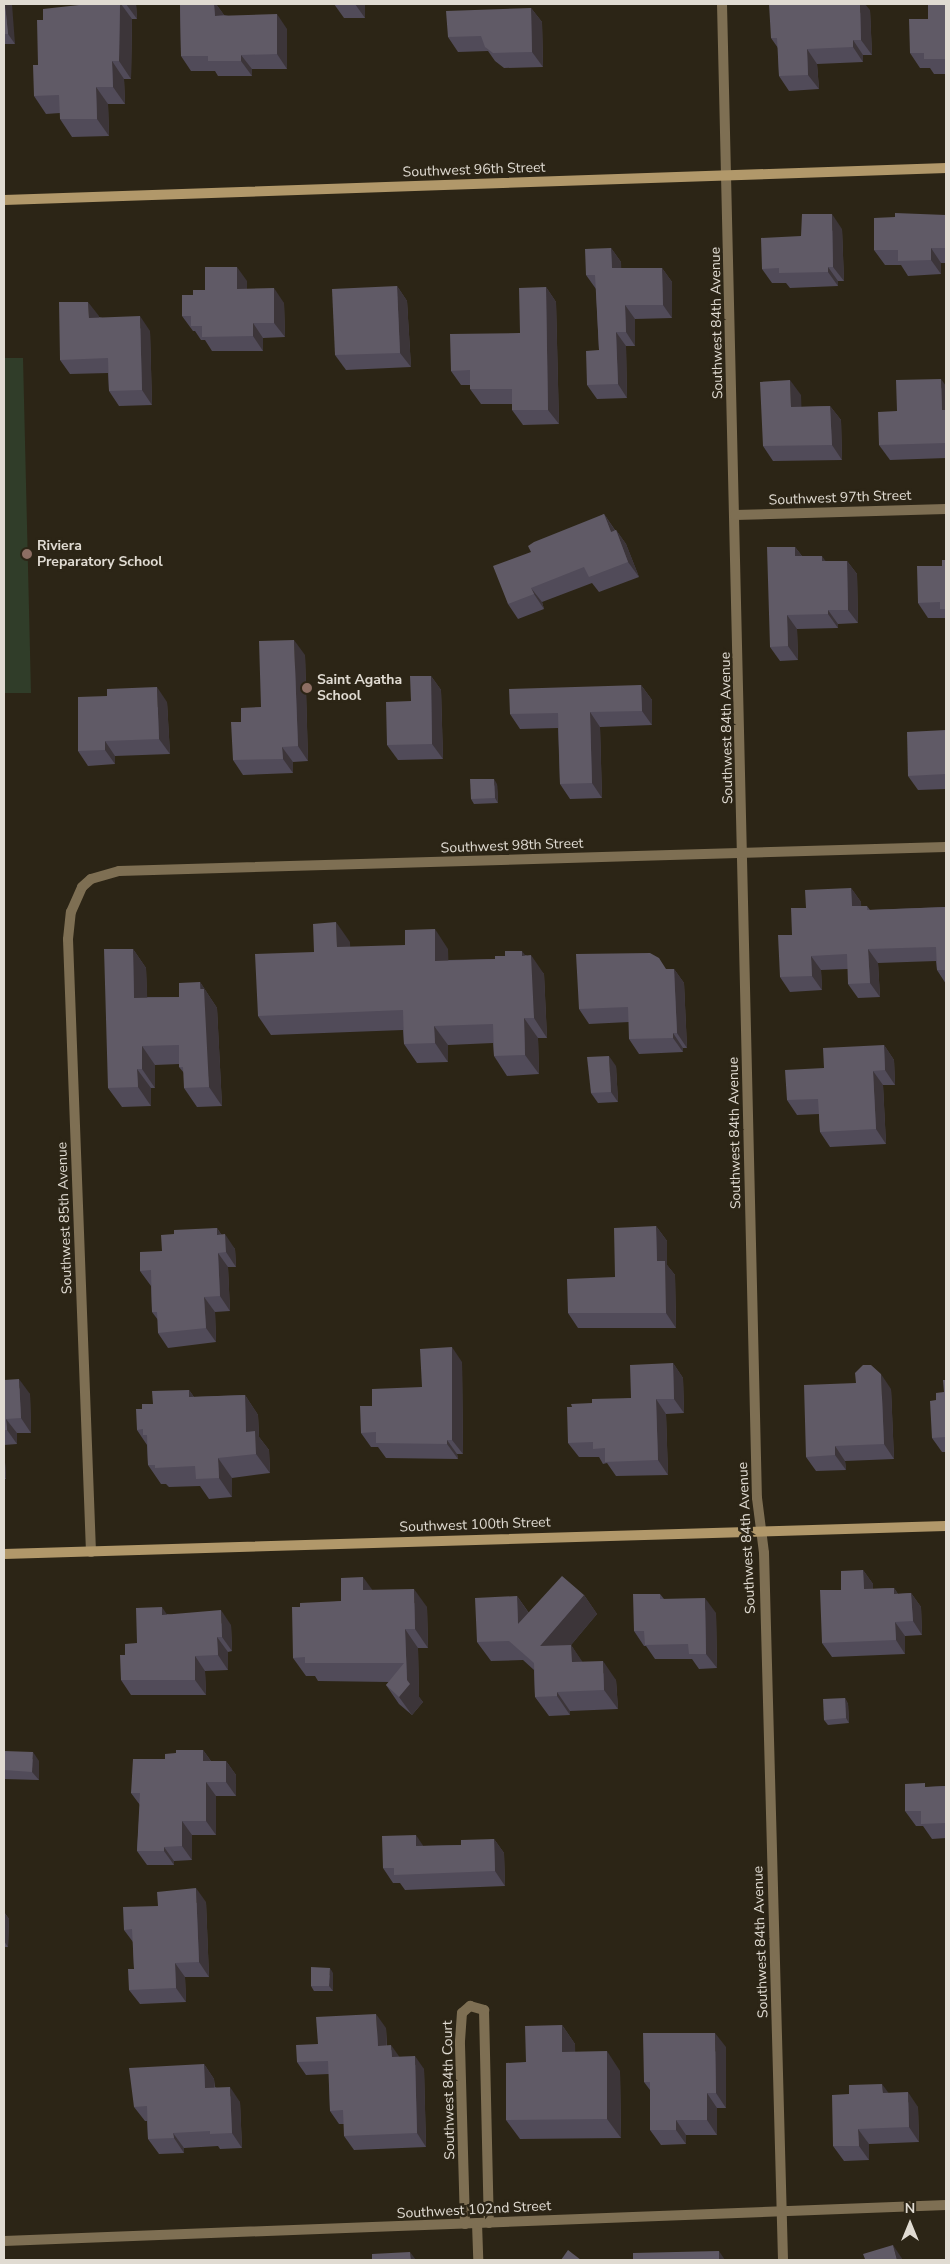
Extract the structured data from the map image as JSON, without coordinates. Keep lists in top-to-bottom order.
{
  "streets": {
    "street": [
      "Southwest 96th Street",
      "Southwest 84th Avenue",
      "Southwest 97th Street",
      "Southwest 98th Street",
      "Southwest 85th Avenue",
      "Southwest 100th Street",
      "Southwest 84th Court",
      "Southwest 102nd Street"
    ]
  },
  "crossings": [
    ["Southwest 96th Street", "Southwest 84th Avenue"],
    ["Southwest 84th Avenue", "Southwest 97th Street"],
    ["Southwest 84th Avenue", "Southwest 98th Street"],
    ["Southwest 84th Avenue", "Southwest 100th Street"],
    ["Southwest 84th Avenue", "Southwest 102nd Street"],
    ["Southwest 98th Street", "Southwest 85th Avenue"],
    ["Southwest 85th Avenue", "Southwest 100th Street"],
    ["Southwest 84th Court", "Southwest 102nd Street"]
  ],
  "places": ["Riviera Preparatory School", "Saint Agatha School"],
  "north": "top"
}
